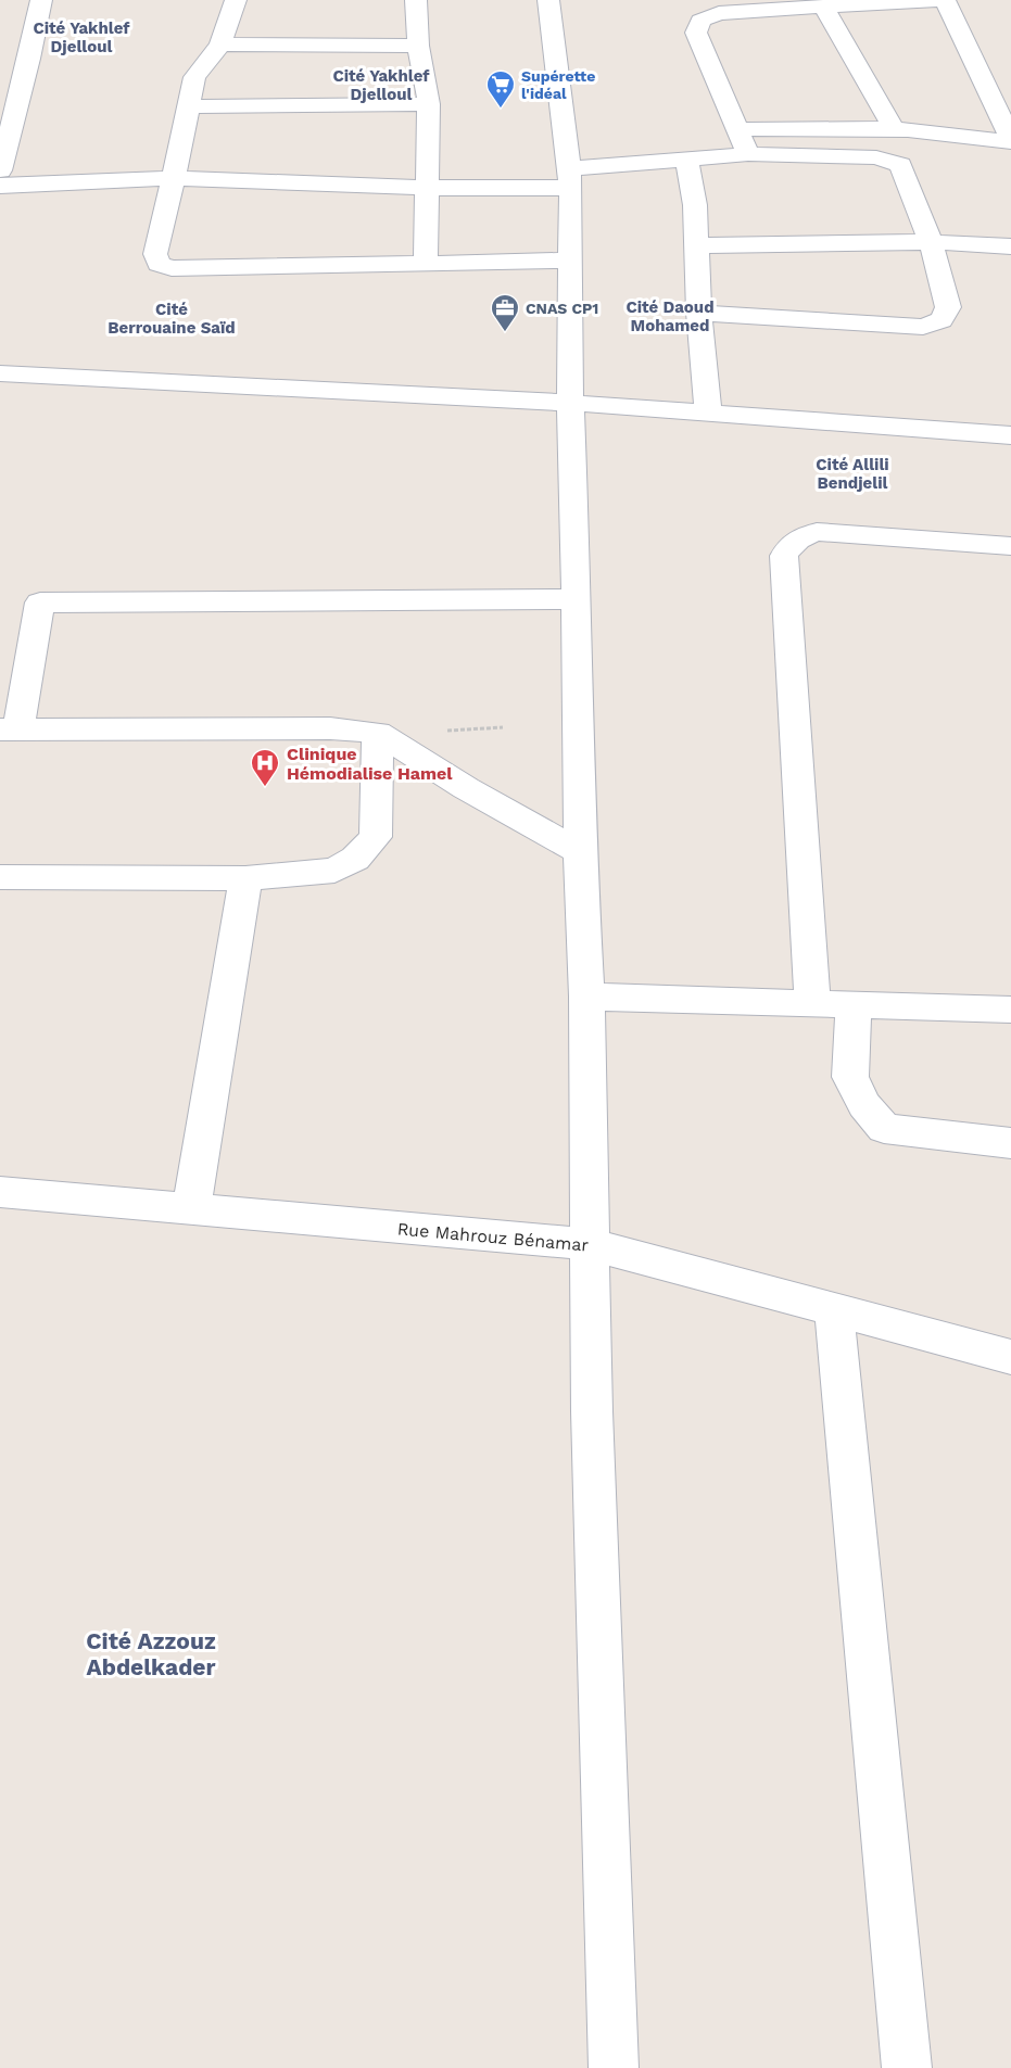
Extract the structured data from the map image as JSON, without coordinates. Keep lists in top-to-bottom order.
{
  "streets": {
    "street": ["Rue Mahrouz Bénamar"]
  },
  "districts": [
    "Cité Yakhlef Djelloul",
    "Cité Yakhlef Djelloul",
    "Cité Daoud Mohamed",
    "Cité Berrouaine Saïd",
    "Cité Allili Bendjelil",
    "Cité Azzouz Abdelkader"
  ],
  "places": {
    "supermarket": ["Supérette l'idéal"],
    "office": ["CNAS CP1"],
    "hospital": ["Clinique Hémodialise Hamel"]
  }
}
